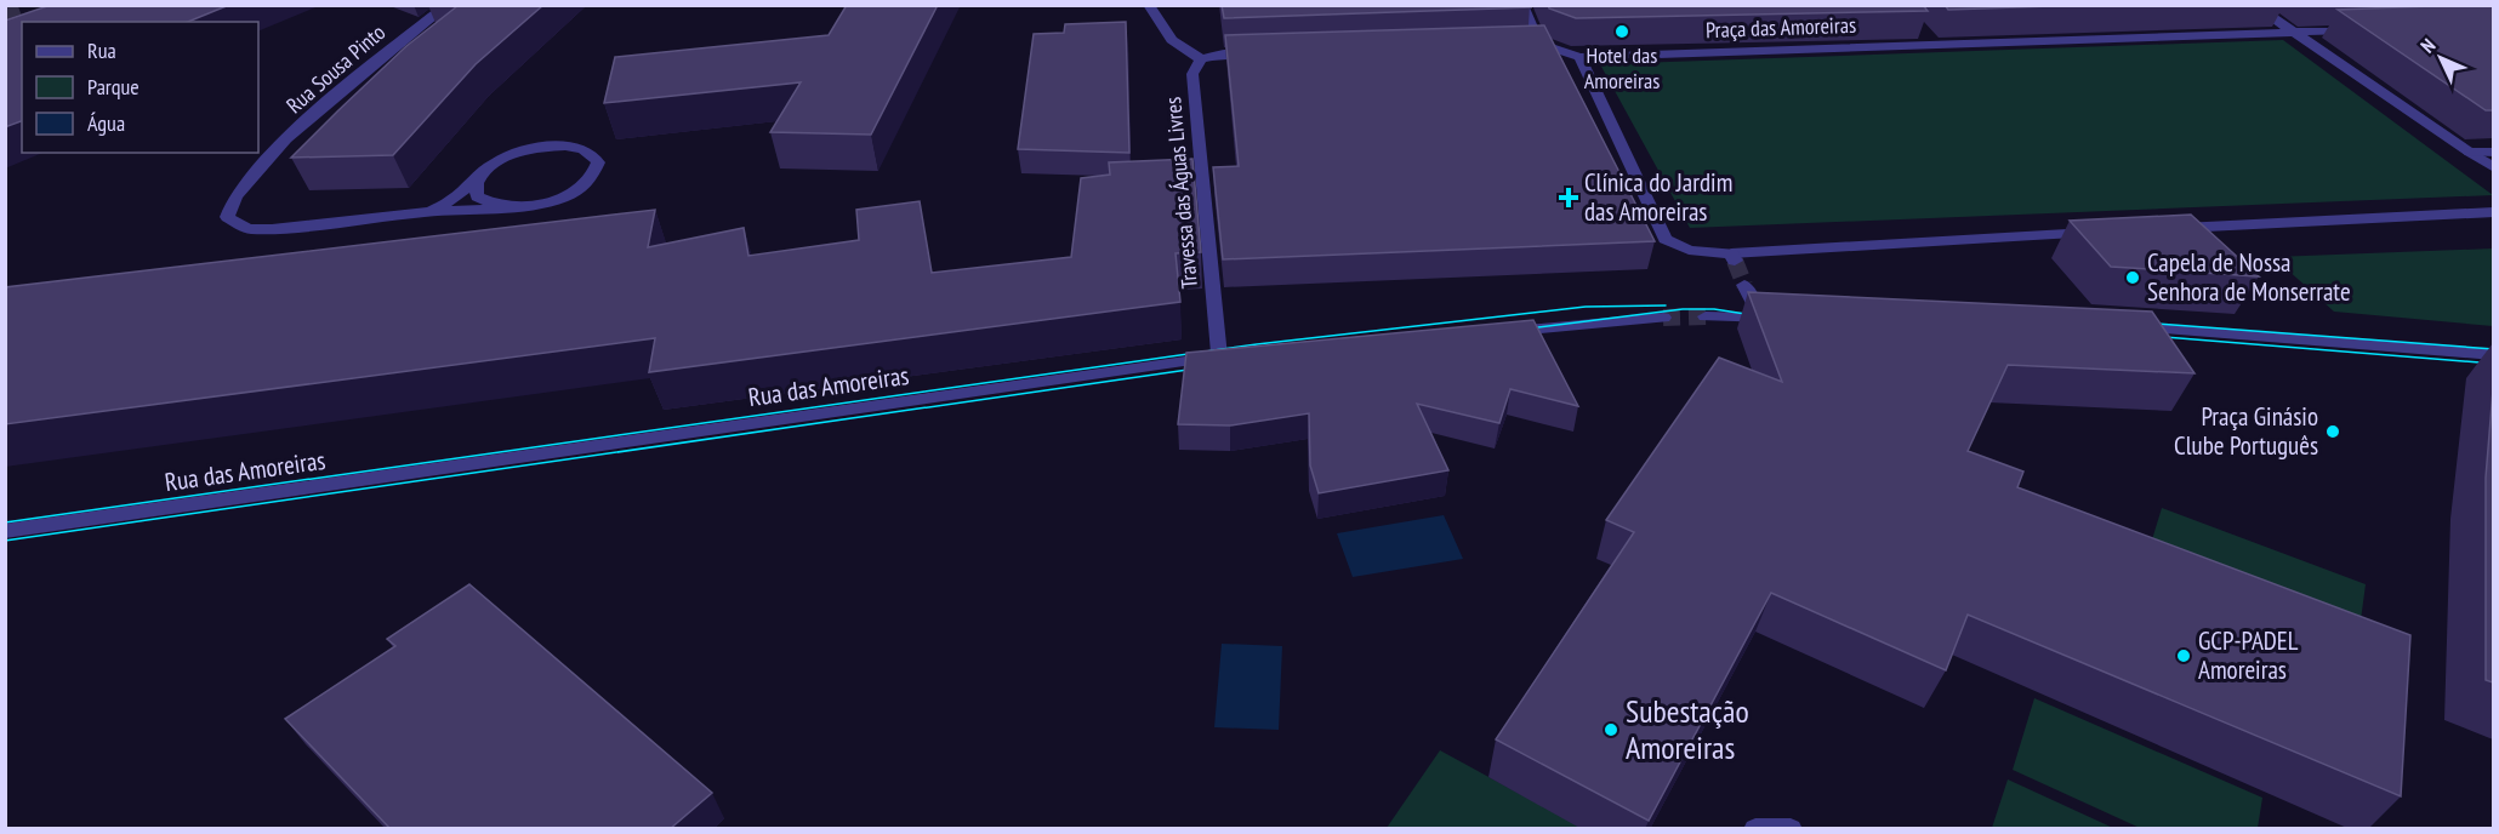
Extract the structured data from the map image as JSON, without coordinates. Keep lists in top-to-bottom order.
{
  "streets": {
    "street": [
      "Praça das Amoreiras",
      "Rua Sousa Pinto",
      "Travessa das Águas Livres",
      "Rua das Amoreiras"
    ]
  },
  "crossings": [
    ["Travessa das Águas Livres", "Rua das Amoreiras"]
  ],
  "places": {
    "other": [
      "Hotel das Amoreiras",
      "Capela de Nossa Senhora de Monserrate",
      "Praça Ginásio Clube Português",
      "GCP-PADEL Amoreiras",
      "Subestação Amoreiras"
    ],
    "health": ["Clínica do Jardim das Amoreiras"]
  },
  "legend": ["Rua", "Parque", "Água"],
  "north": "top left"
}
